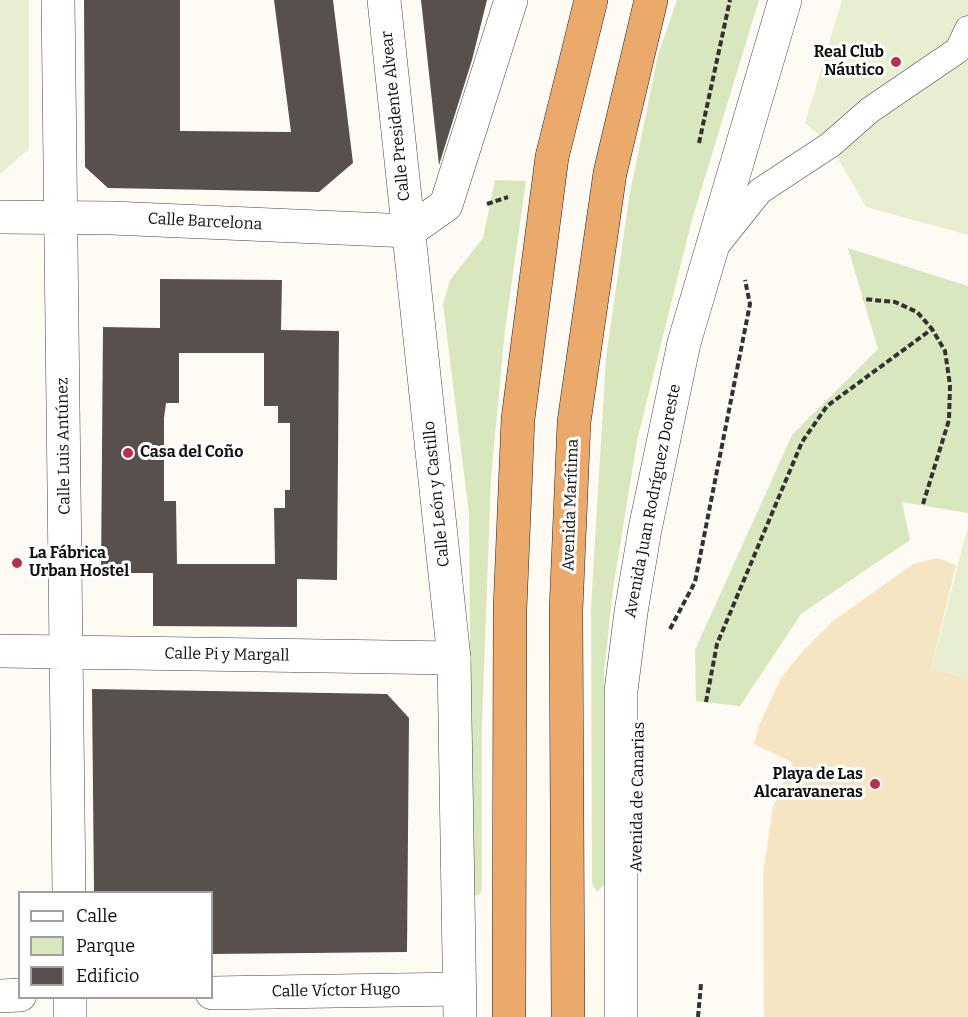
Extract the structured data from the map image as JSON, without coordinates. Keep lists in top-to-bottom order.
{
  "streets": {
    "highway": ["Avenida Marítima"],
    "street": [
      "Calle Presidente Alvear",
      "Calle Barcelona",
      "Calle Luis Antúnez",
      "Calle León y Castillo",
      "Avenida Juan Rodríguez Doreste",
      "Calle Pi y Margall",
      "Calle Víctor Hugo"
    ]
  },
  "crossings": [
    ["Calle Presidente Alvear", "Calle Barcelona"],
    ["Calle Presidente Alvear", "Calle León y Castillo"],
    ["Calle Barcelona", "Calle Luis Antúnez"],
    ["Calle Barcelona", "Calle León y Castillo"],
    ["Calle Luis Antúnez", "Calle Pi y Margall"],
    ["Calle León y Castillo", "Calle Pi y Margall"],
    ["Calle León y Castillo", "Calle Víctor Hugo"]
  ],
  "places": [
    "Real Club Náutico",
    "Casa del Coño",
    "La Fábrica Urban Hostel",
    "Playa de Las Alcaravaneras"
  ],
  "legend": ["Calle", "Parque", "Edificio"]
}
